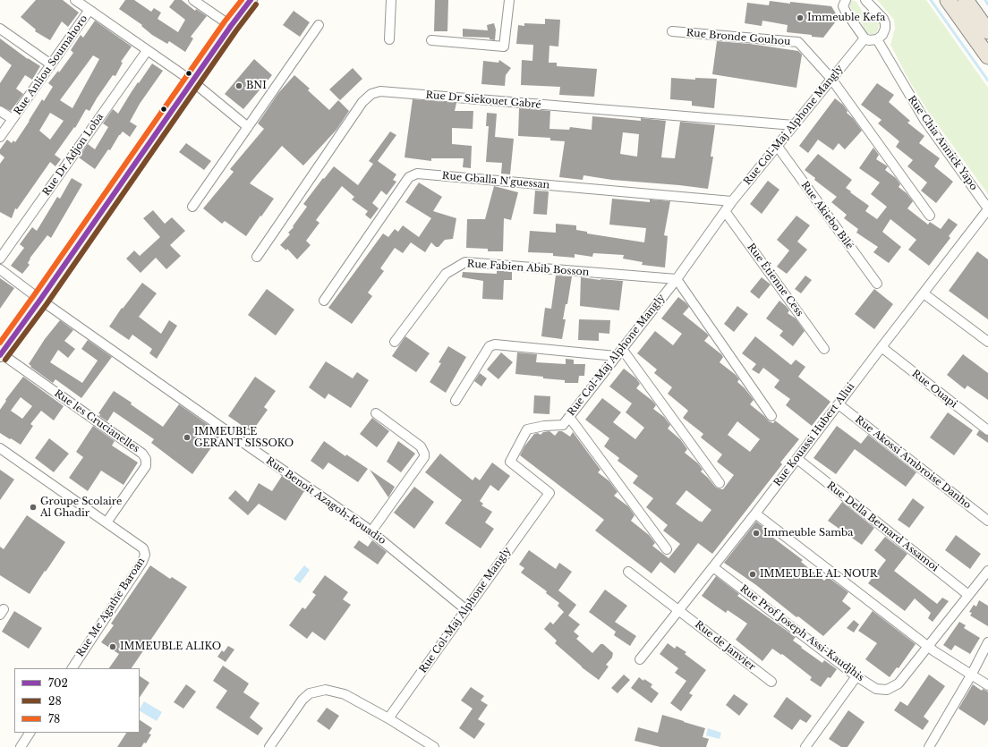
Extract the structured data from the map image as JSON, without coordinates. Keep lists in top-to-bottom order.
{
  "streets": {
    "street": [
      "Rue Bronde Gouhou",
      "Rue Anliou Soumahoro",
      "Rue Dr Siekouet Gabré",
      "Rue Col-Maj Alphone Mangly",
      "Rue Chia Annick Yapo",
      "Rue Dr Adjon Loba",
      "Rue Gballa N'guessan",
      "Rue Akiebo Bilé",
      "Rue Fabien Abib Bosson",
      "Rue Étienne Cess",
      "Rue Ouapi",
      "Rue les Crucianelles",
      "Rue Kouassi Hubert Allui",
      "Rue Akossi Ambroise Danho",
      "Rue Benoît Azagoh-Kouadio",
      "Rue Della Bernard Assamoi",
      "Rue Me Agathe Baroan",
      "Rue Prof Joseph Assi-Kaudjhis",
      "Rue de Janvier"
    ]
  },
  "crossings": [
    ["Rue Bronde Gouhou", "Rue Col-Maj Alphone Mangly"],
    ["Rue Dr Siekouet Gabré", "Rue Col-Maj Alphone Mangly"],
    ["Rue Col-Maj Alphone Mangly", "Rue Gballa N'guessan"],
    ["Rue Col-Maj Alphone Mangly", "Rue Akiebo Bilé"],
    ["Rue Col-Maj Alphone Mangly", "Rue Fabien Abib Bosson"],
    ["Rue Col-Maj Alphone Mangly", "Rue Étienne Cess"],
    ["Rue Col-Maj Alphone Mangly", "Rue Benoît Azagoh-Kouadio"],
    ["Rue Chia Annick Yapo", "Rue Kouassi Hubert Allui"],
    ["Rue Ouapi", "Rue Kouassi Hubert Allui"],
    ["Rue les Crucianelles", "Rue Me Agathe Baroan"],
    ["Rue Kouassi Hubert Allui", "Rue Akossi Ambroise Danho"],
    ["Rue Kouassi Hubert Allui", "Rue Della Bernard Assamoi"],
    ["Rue Kouassi Hubert Allui", "Rue Prof Joseph Assi-Kaudjhis"],
    ["Rue Kouassi Hubert Allui", "Rue de Janvier"],
    ["Rue Della Bernard Assamoi", "Rue Prof Joseph Assi-Kaudjhis"]
  ],
  "places": [
    "Immeuble Kefa",
    "BNI",
    "IMMEUBLE GERANT SISSOKO",
    "Groupe Scolaire Al Ghadir",
    "Immeuble Samba",
    "IMMEUBLE AL NOUR",
    "IMMEUBLE ALIKO"
  ],
  "lines": ["transit line 702", "transit line 78", "transit line 28"],
  "legend": ["702", "28", "78"]
}
